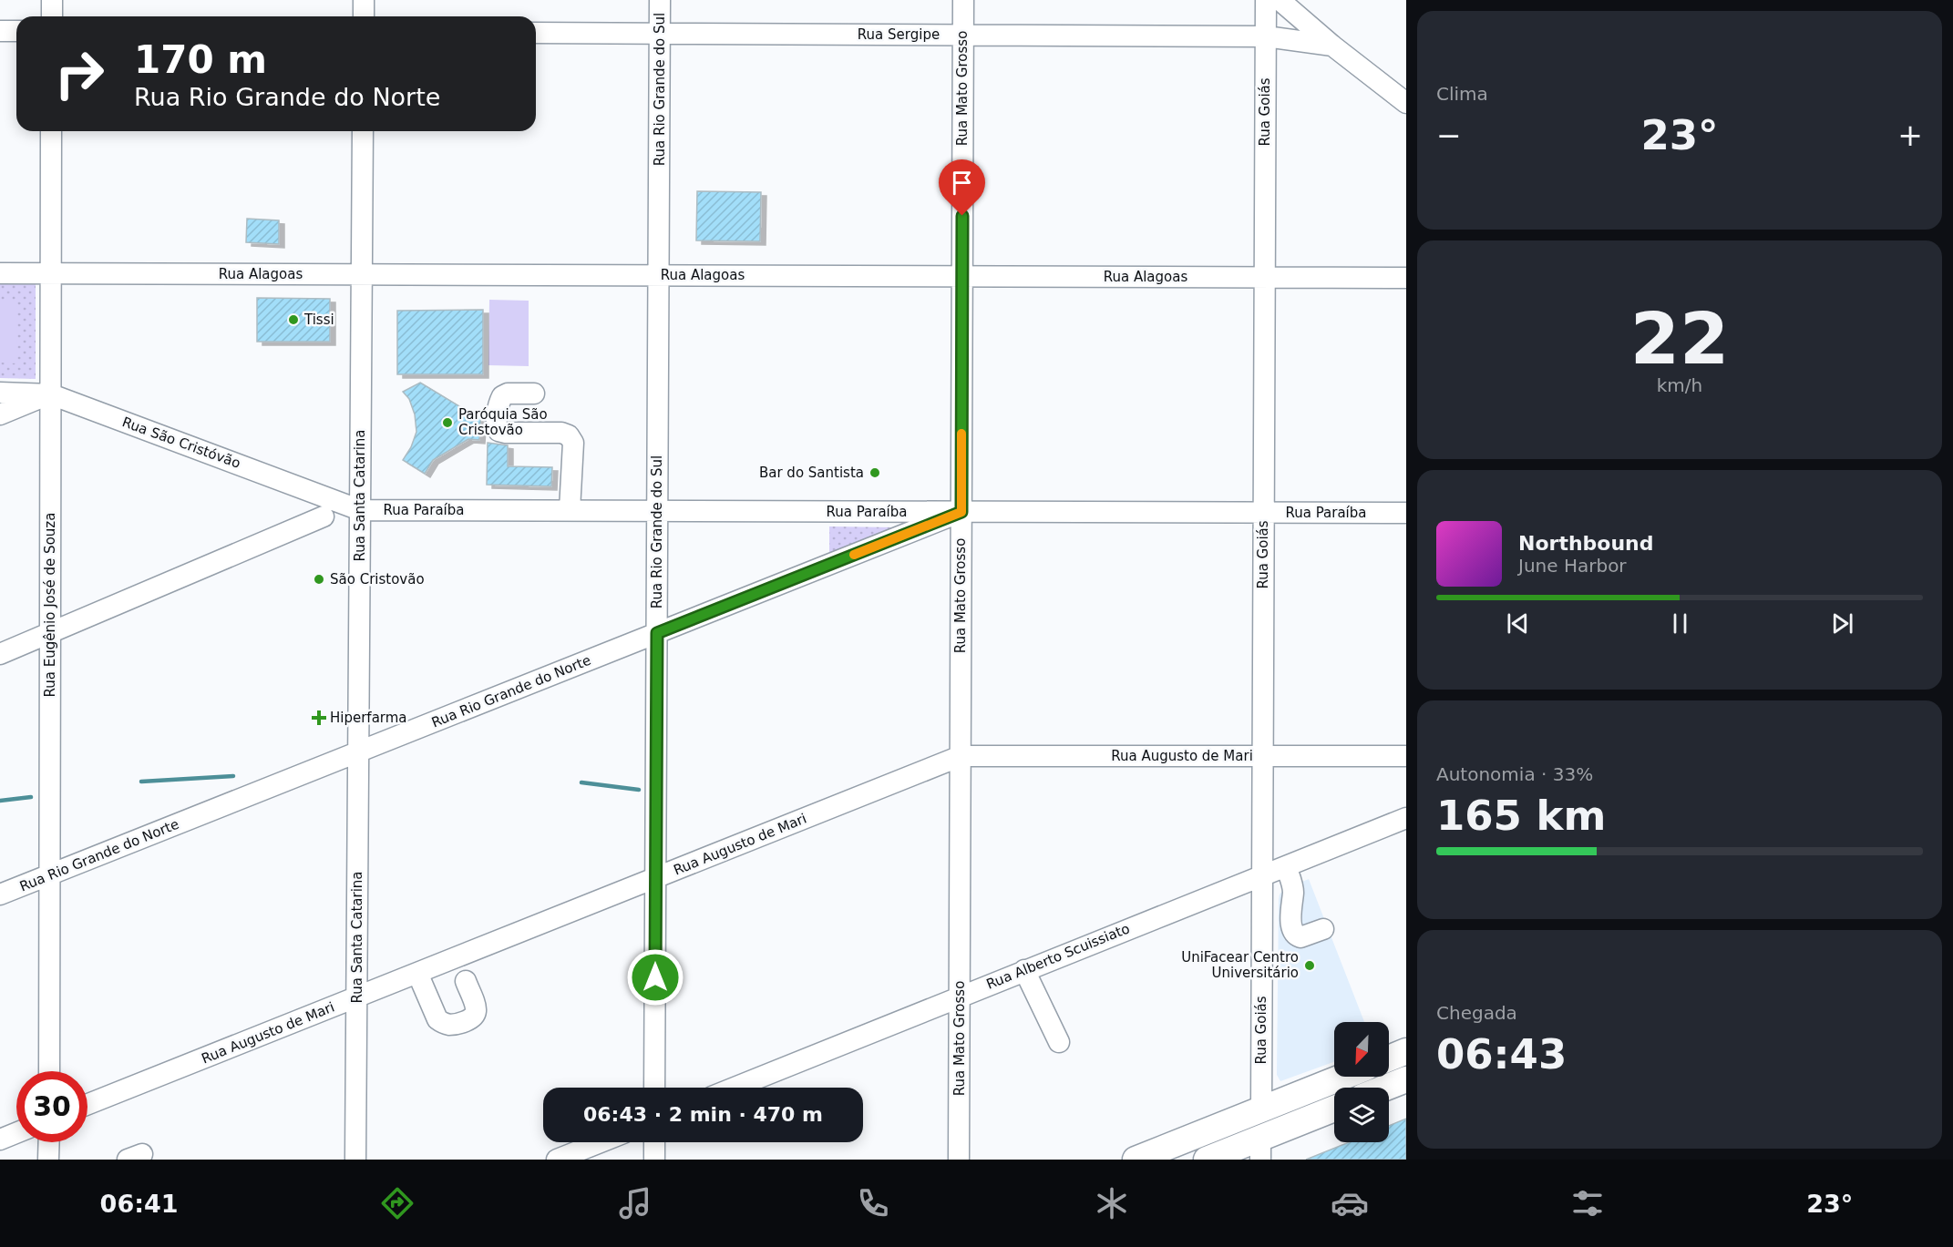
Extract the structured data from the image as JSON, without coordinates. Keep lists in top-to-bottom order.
{
  "streets": {
    "street": [
      "Rua Sergipe",
      "Rua Mato Grosso",
      "Rua Rio Grande do Sul",
      "Rua Goiás",
      "Rua Alagoas",
      "Rua São Cristóvão",
      "Rua Santa Catarina",
      "Rua Paraíba",
      "Rua Eugênio José de Souza",
      "Rua Rio Grande do Norte",
      "Rua Augusto de Mari",
      "Rua Alberto Scuissiato"
    ]
  },
  "crossings": [
    ["Rua Sergipe", "Rua Mato Grosso"],
    ["Rua Sergipe", "Rua Rio Grande do Sul"],
    ["Rua Sergipe", "Rua Goiás"],
    ["Rua Mato Grosso", "Rua Alagoas"],
    ["Rua Mato Grosso", "Rua Paraíba"],
    ["Rua Mato Grosso", "Rua Rio Grande do Norte"],
    ["Rua Mato Grosso", "Rua Augusto de Mari"],
    ["Rua Mato Grosso", "Rua Alberto Scuissiato"],
    ["Rua Rio Grande do Sul", "Rua Alagoas"],
    ["Rua Rio Grande do Sul", "Rua Paraíba"],
    ["Rua Rio Grande do Sul", "Rua Rio Grande do Norte"],
    ["Rua Rio Grande do Sul", "Rua Augusto de Mari"],
    ["Rua Goiás", "Rua Alagoas"],
    ["Rua Goiás", "Rua Paraíba"],
    ["Rua Goiás", "Rua Augusto de Mari"],
    ["Rua Goiás", "Rua Alberto Scuissiato"],
    ["Rua Alagoas", "Rua Santa Catarina"],
    ["Rua Alagoas", "Rua Eugênio José de Souza"],
    ["Rua São Cristóvão", "Rua Santa Catarina"],
    ["Rua São Cristóvão", "Rua Paraíba"],
    ["Rua São Cristóvão", "Rua Eugênio José de Souza"],
    ["Rua Santa Catarina", "Rua Paraíba"],
    ["Rua Santa Catarina", "Rua Rio Grande do Norte"],
    ["Rua Santa Catarina", "Rua Augusto de Mari"],
    ["Rua Paraíba", "Rua Rio Grande do Norte"],
    ["Rua Eugênio José de Souza", "Rua Rio Grande do Norte"]
  ],
  "places": {
    "other": [
      "Tissi",
      "Paróquia São Cristovão",
      "Bar do Santista",
      "São Cristovão",
      "UniFacear Centro Universitário"
    ],
    "health": ["Hiperfarma"]
  },
  "north": "bottom left",
  "page": {
    "tile": [
      "Clima",
      ["22", "km/h"],
      ["Autonomia · 33%", "165 km"],
      ["Chegada", "06:43"]
    ],
    "turn": ["170 m", "Rua Rio Grande do Norte"],
    "heat": ["−", "23°", "+"],
    "song": ["Northbound", "June Harbor"],
    "limit": "30",
    "trip": "06:43 · 2 min · 470 m",
    "tabs": ["06:41", "23°"]
  }
}
